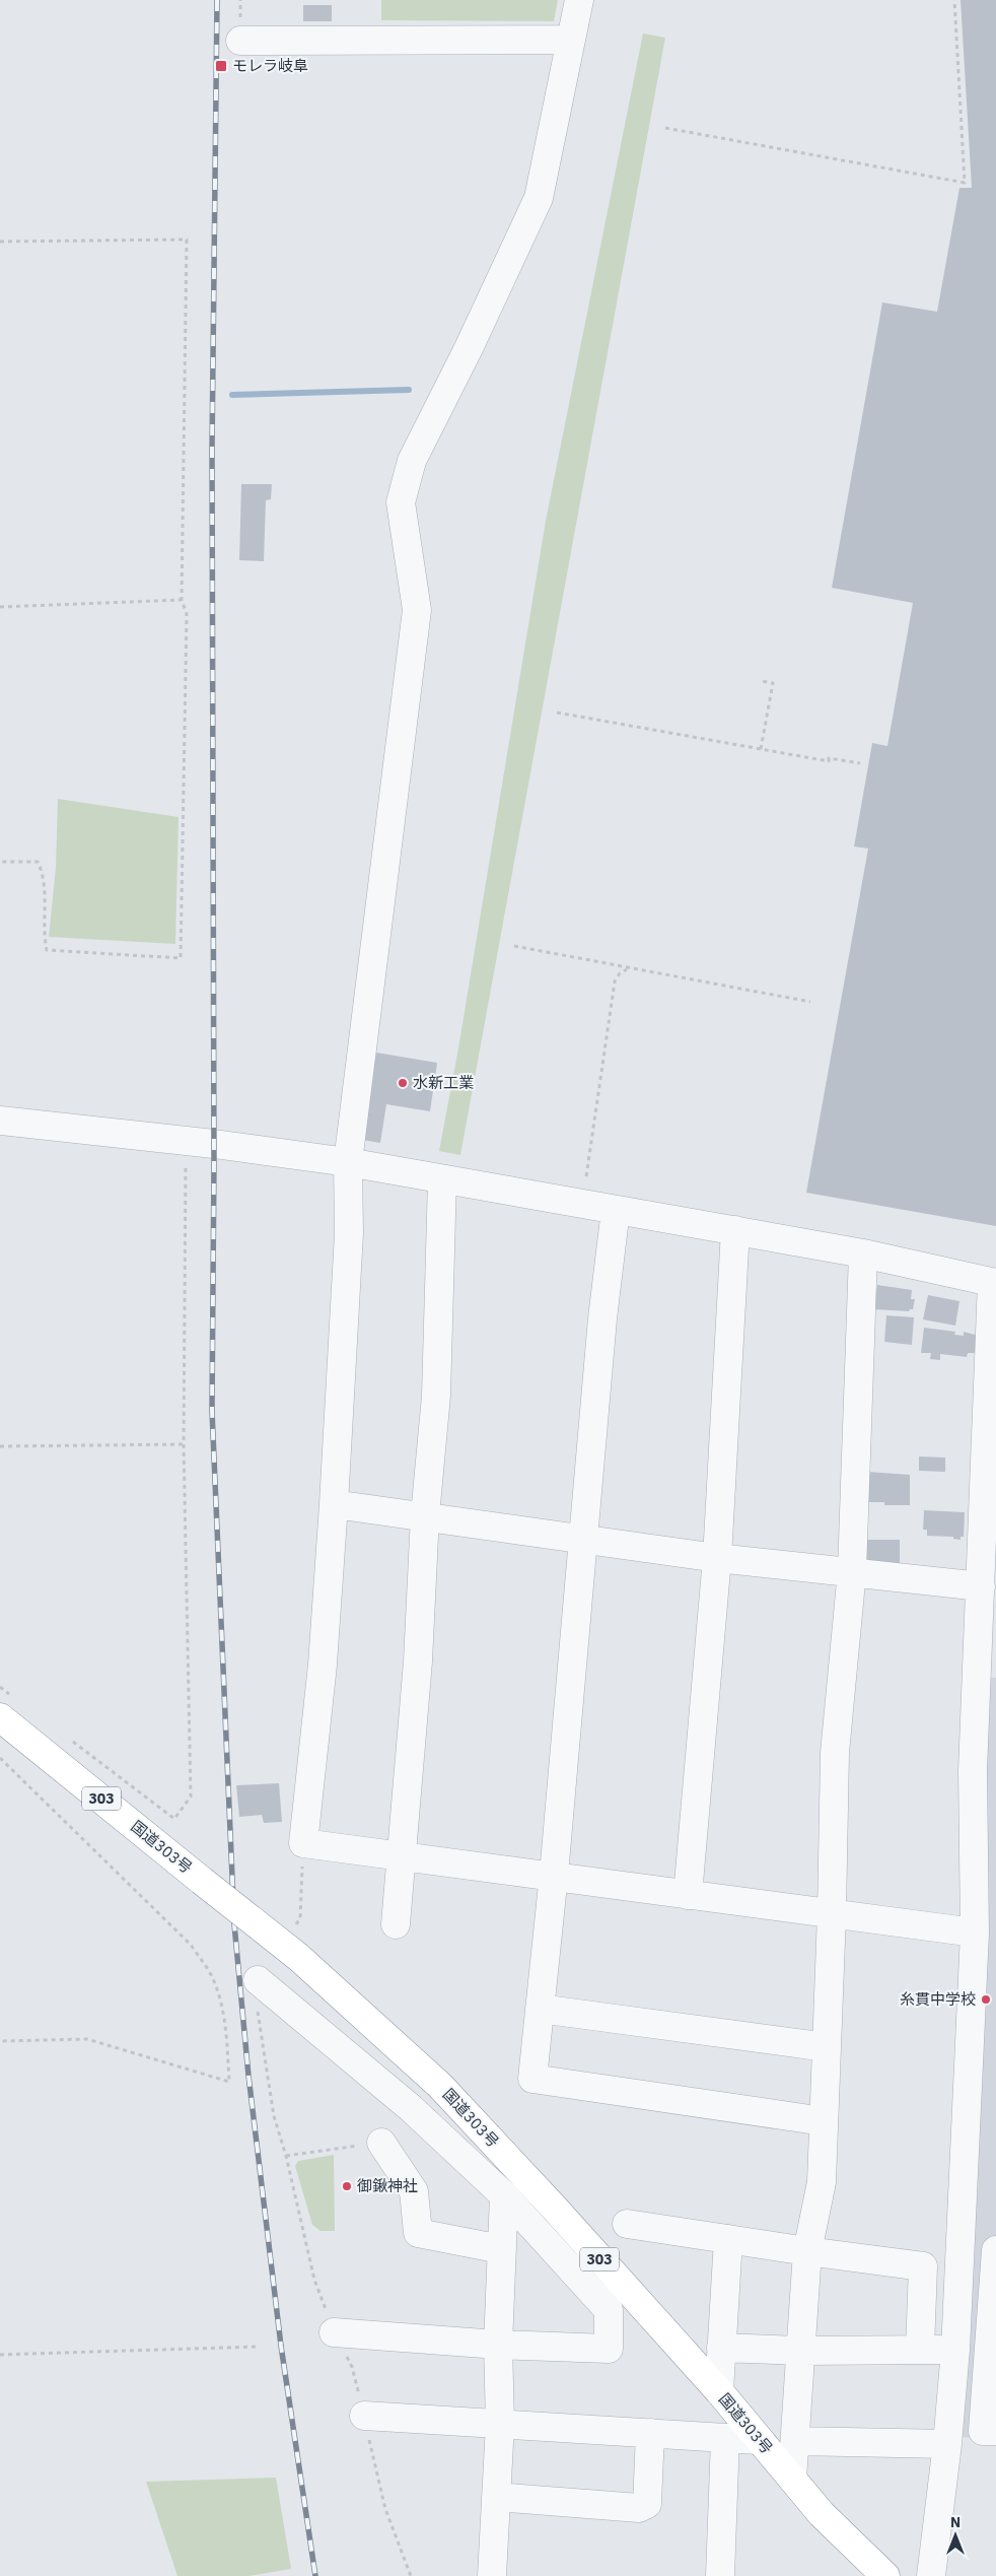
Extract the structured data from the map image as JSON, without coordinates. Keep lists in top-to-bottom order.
{
  "streets": {
    "highway": ["303", "国道303号"]
  },
  "places": {
    "transit": ["モレラ岐阜"],
    "other": ["水新工業", "糸貫中学校", "御鍬神社"]
  },
  "north": "top"
}
